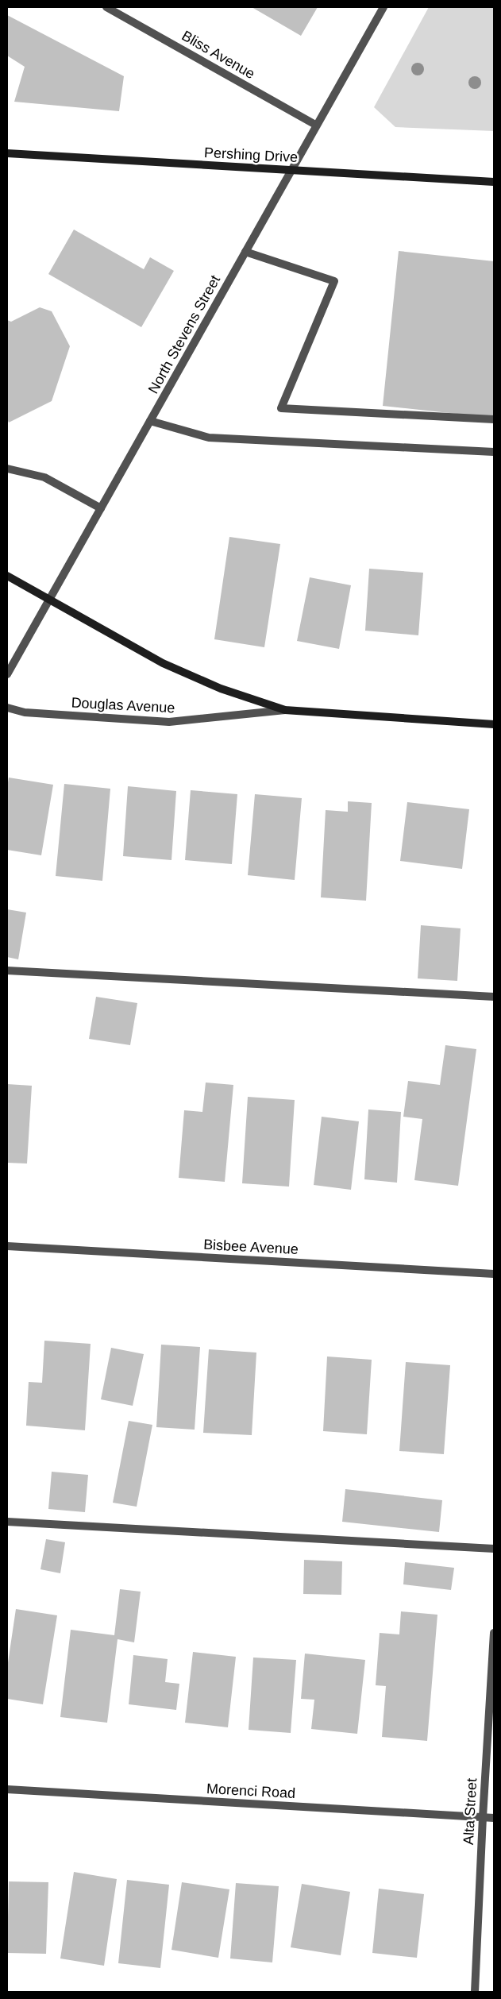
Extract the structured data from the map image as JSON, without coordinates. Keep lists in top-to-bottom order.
{
  "streets": {
    "main road": ["Pershing Drive", "Douglas Avenue"],
    "street": [
      "Bliss Avenue",
      "North Stevens Street",
      "Bisbee Avenue",
      "Morenci Road",
      "Alta Street"
    ]
  },
  "crossings": [
    ["Bliss Avenue", "North Stevens Street"],
    ["Pershing Drive", "North Stevens Street"],
    ["North Stevens Street", "Douglas Avenue"],
    ["Morenci Road", "Alta Street"]
  ]
}
